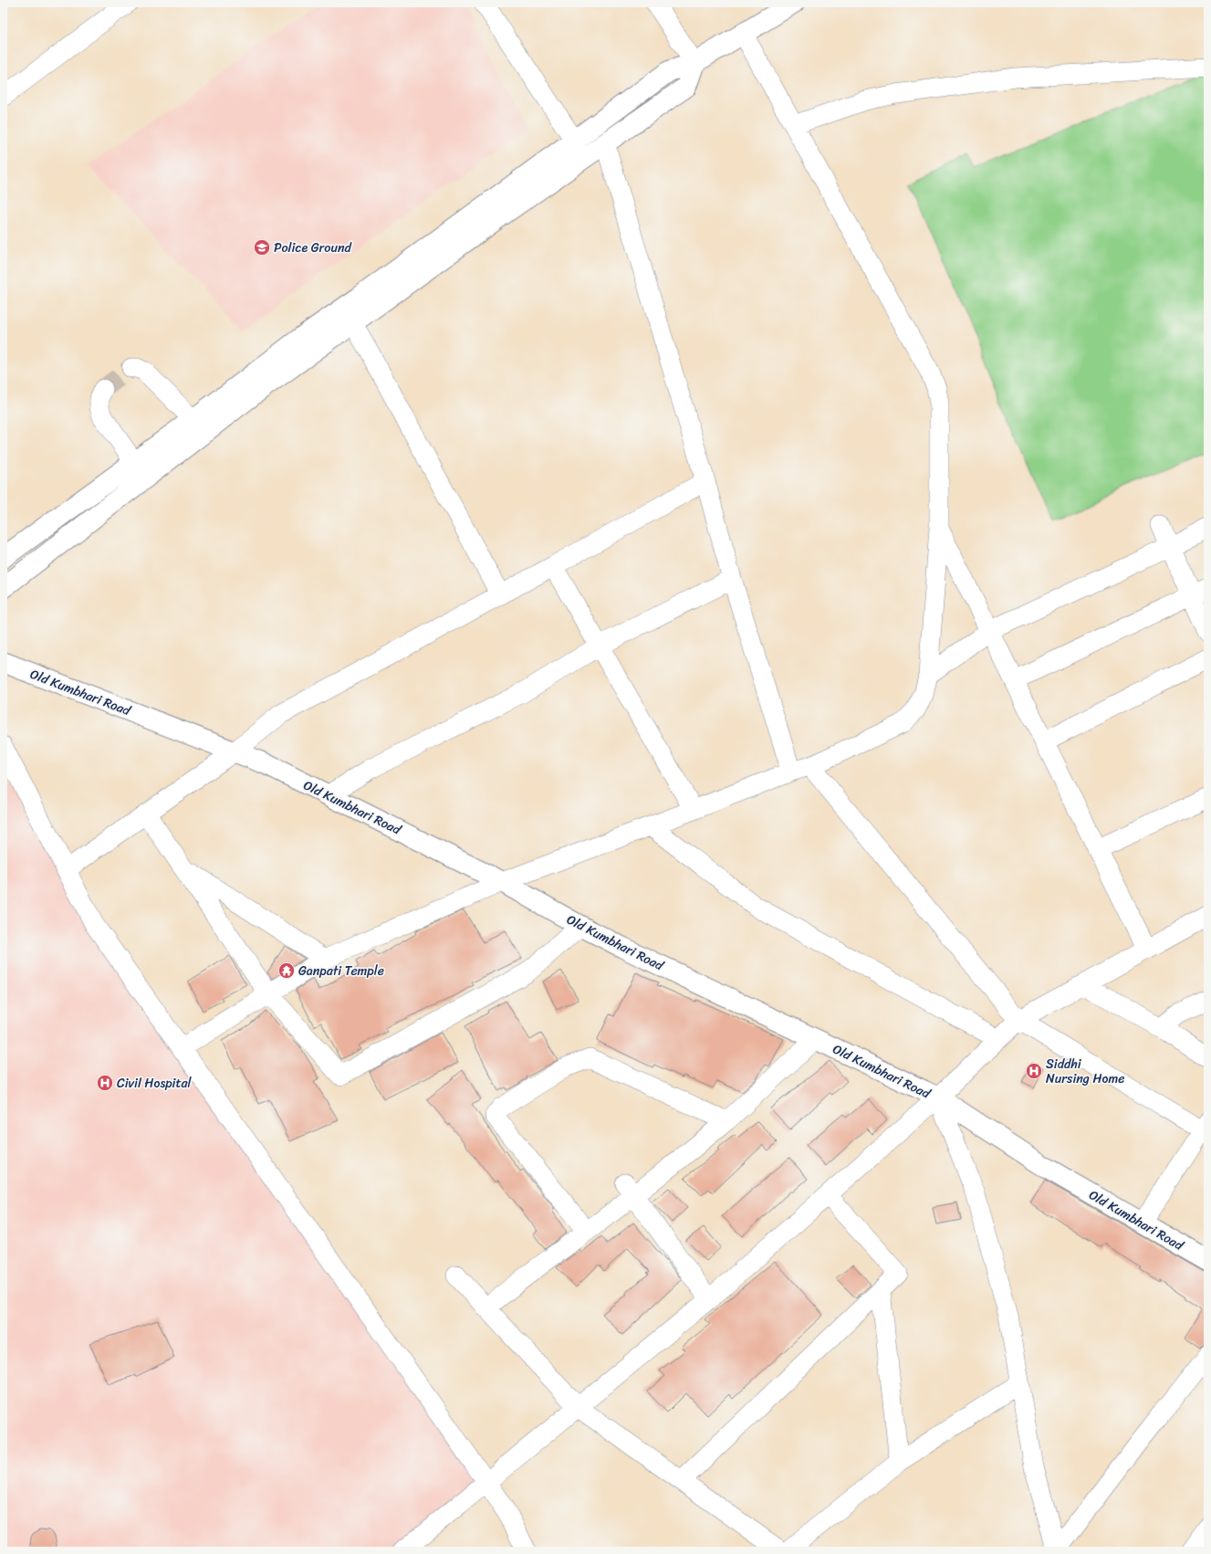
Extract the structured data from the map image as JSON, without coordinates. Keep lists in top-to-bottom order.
{
  "streets": {
    "main road": ["Old Kumbhari Road"]
  },
  "places": {
    "school or university": ["Police Ground"],
    "temple": ["Ganpati Temple"],
    "hospital": ["Siddhi Nursing Home", "Civil Hospital"]
  }
}
